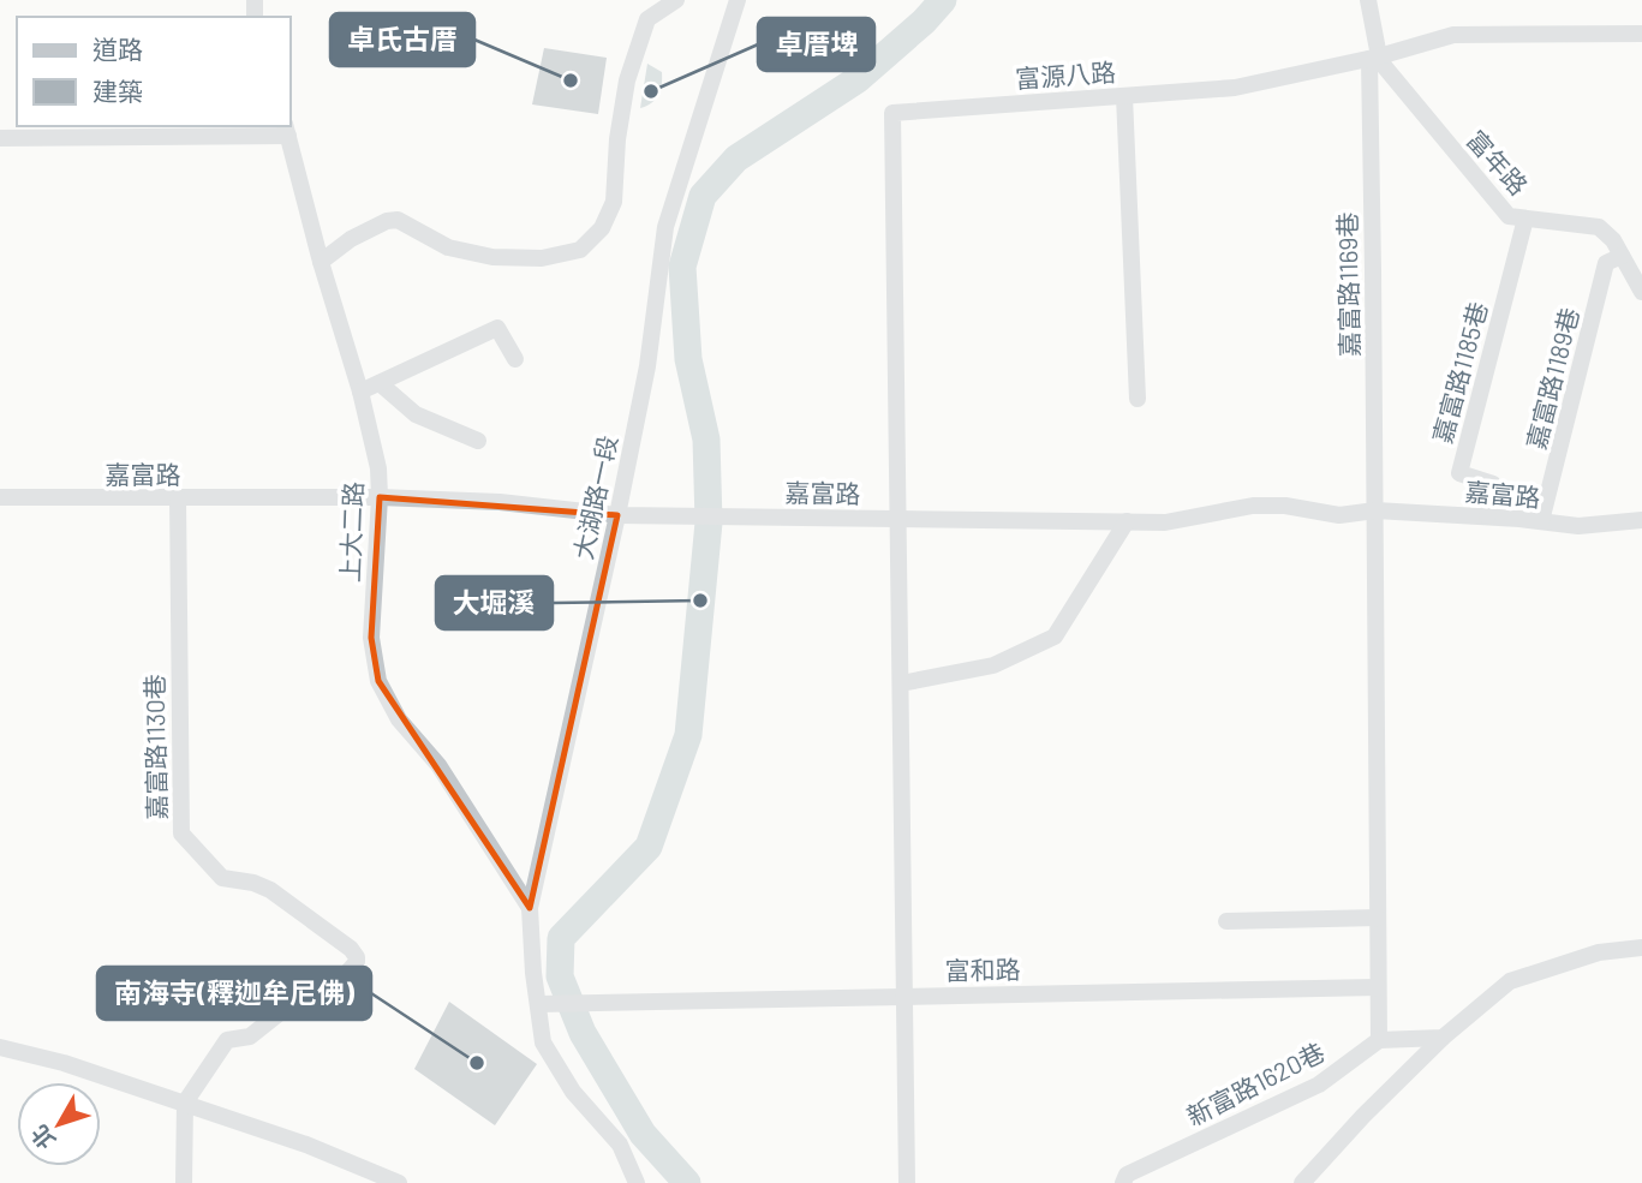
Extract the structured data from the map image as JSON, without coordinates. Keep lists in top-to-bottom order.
{
  "streets": {
    "street": [
      "富源八路",
      "富年路",
      "嘉富路1169巷",
      "嘉富路1185巷",
      "嘉富路1189巷",
      "嘉富路",
      "大湖路一段",
      "上大二路",
      "嘉富路1130巷",
      "富和路",
      "新富路1620巷"
    ]
  },
  "crossings": [
    ["富源八路", "富年路"],
    ["富源八路", "嘉富路1169巷"],
    ["富源八路", "嘉富路"],
    ["富年路", "嘉富路1169巷"],
    ["富年路", "嘉富路1185巷"],
    ["富年路", "嘉富路1189巷"],
    ["嘉富路1169巷", "嘉富路"],
    ["嘉富路1169巷", "富和路"],
    ["嘉富路1169巷", "新富路1620巷"],
    ["嘉富路1185巷", "嘉富路"],
    ["嘉富路1189巷", "嘉富路"],
    ["嘉富路", "大湖路一段"],
    ["嘉富路", "上大二路"],
    ["嘉富路", "嘉富路1130巷"],
    ["大湖路一段", "上大二路"],
    ["大湖路一段", "富和路"]
  ],
  "places": [
    "卓氏古厝",
    "卓厝埤",
    "大堀溪",
    "南海寺(釋迦牟尼佛)"
  ],
  "legend": ["道路", "建築"],
  "north": "bottom left"
}
